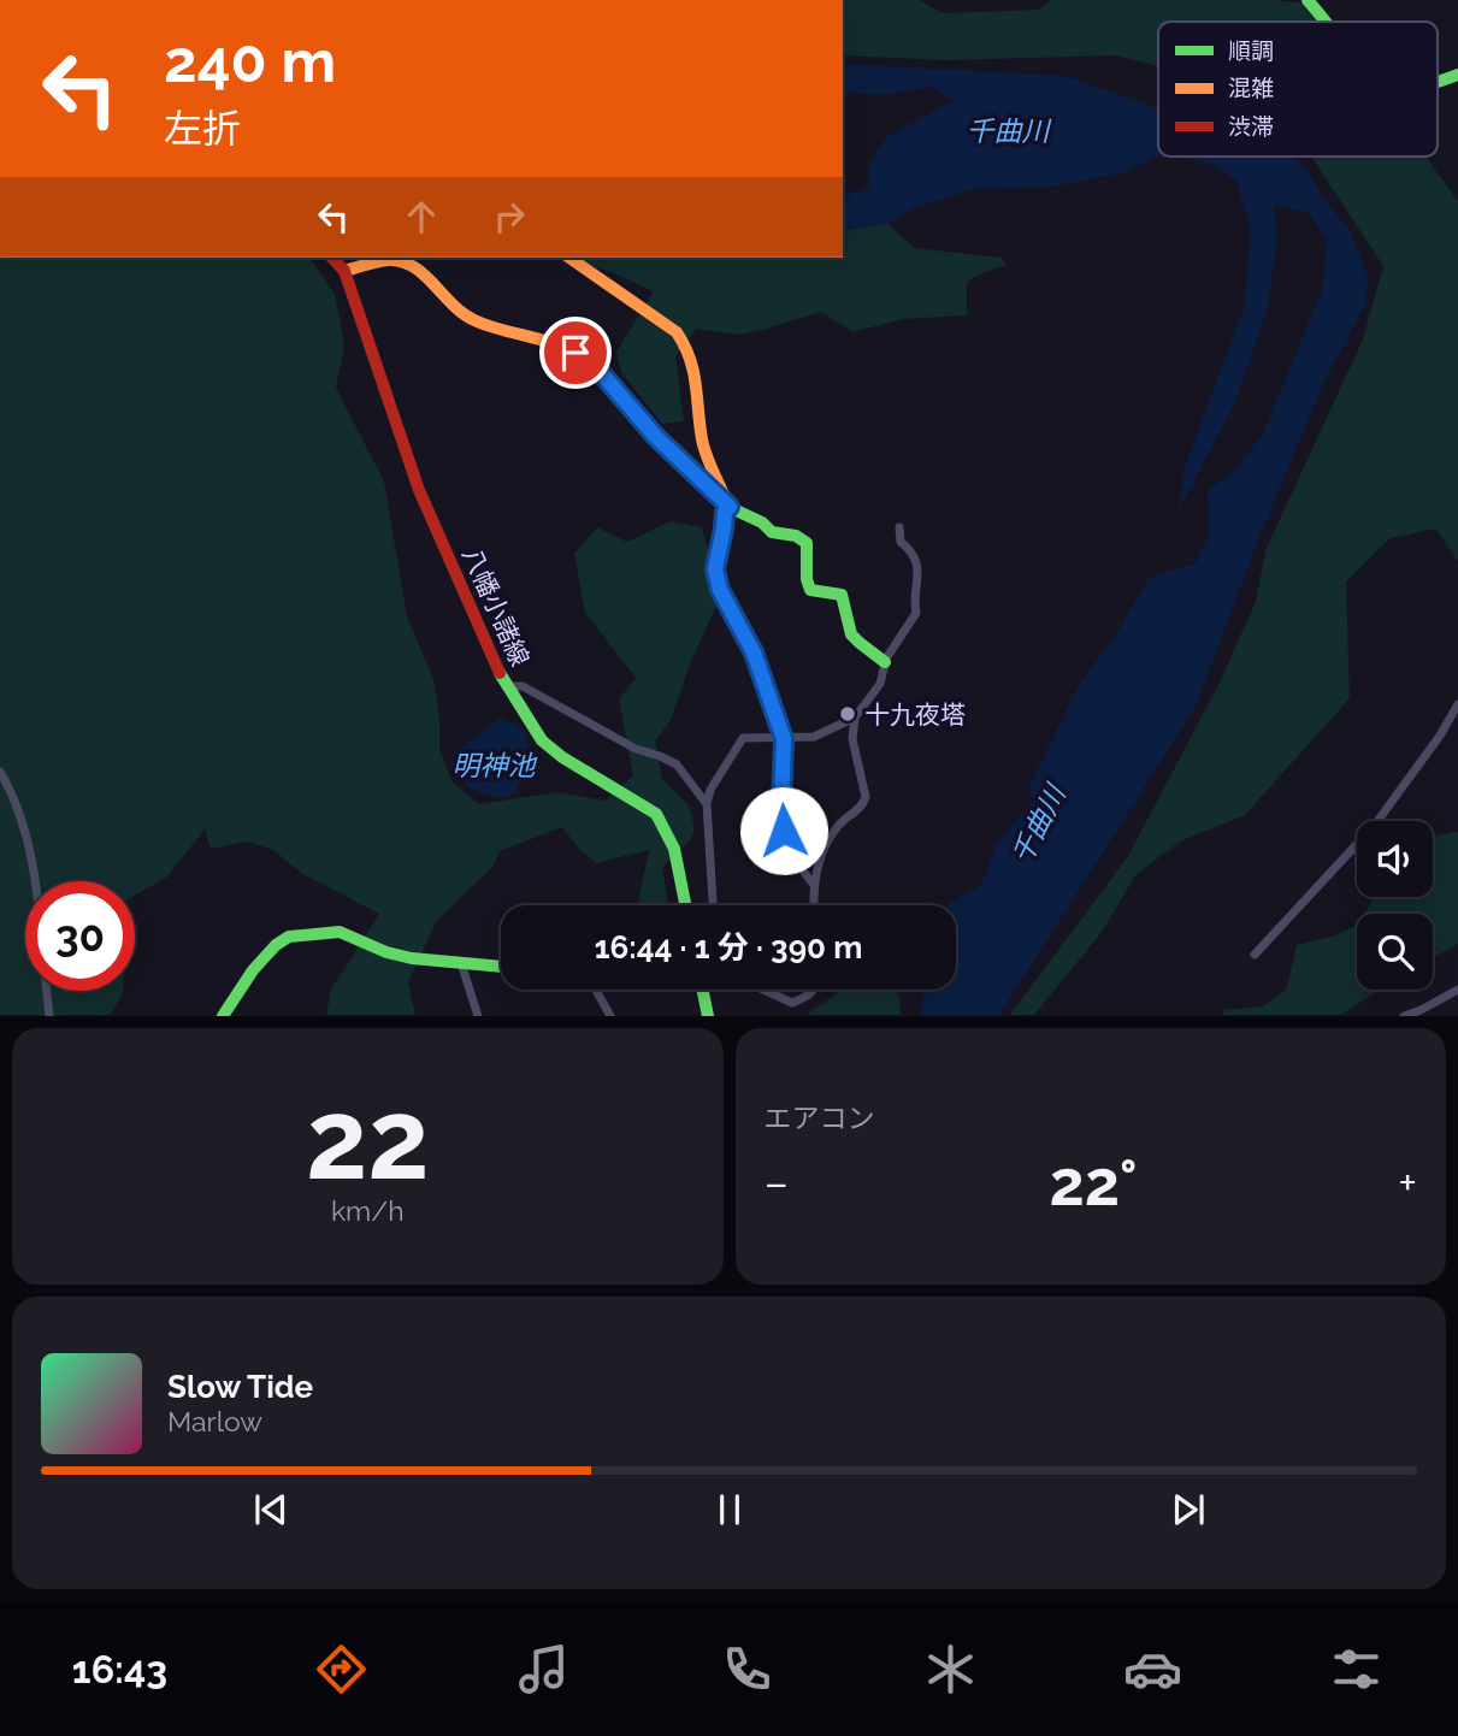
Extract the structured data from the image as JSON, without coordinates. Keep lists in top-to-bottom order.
{
  "streets": {
    "street": ["八幡小諸線"]
  },
  "water": ["千曲川", "明神池"],
  "places": ["十九夜塔"],
  "legend": ["順調", "混雑", "渋滞"],
  "page": {
    "turn": ["240 m", "左折"],
    "limit": "30",
    "trip": "16:44 · 1 分 · 390 m",
    "tile": [
      ["22", "km/h"],
      "エアコン"
    ],
    "heat": ["−", "22°", "+"],
    "song": ["Slow Tide", "Marlow"],
    "tabs": "16:43"
  }
}
